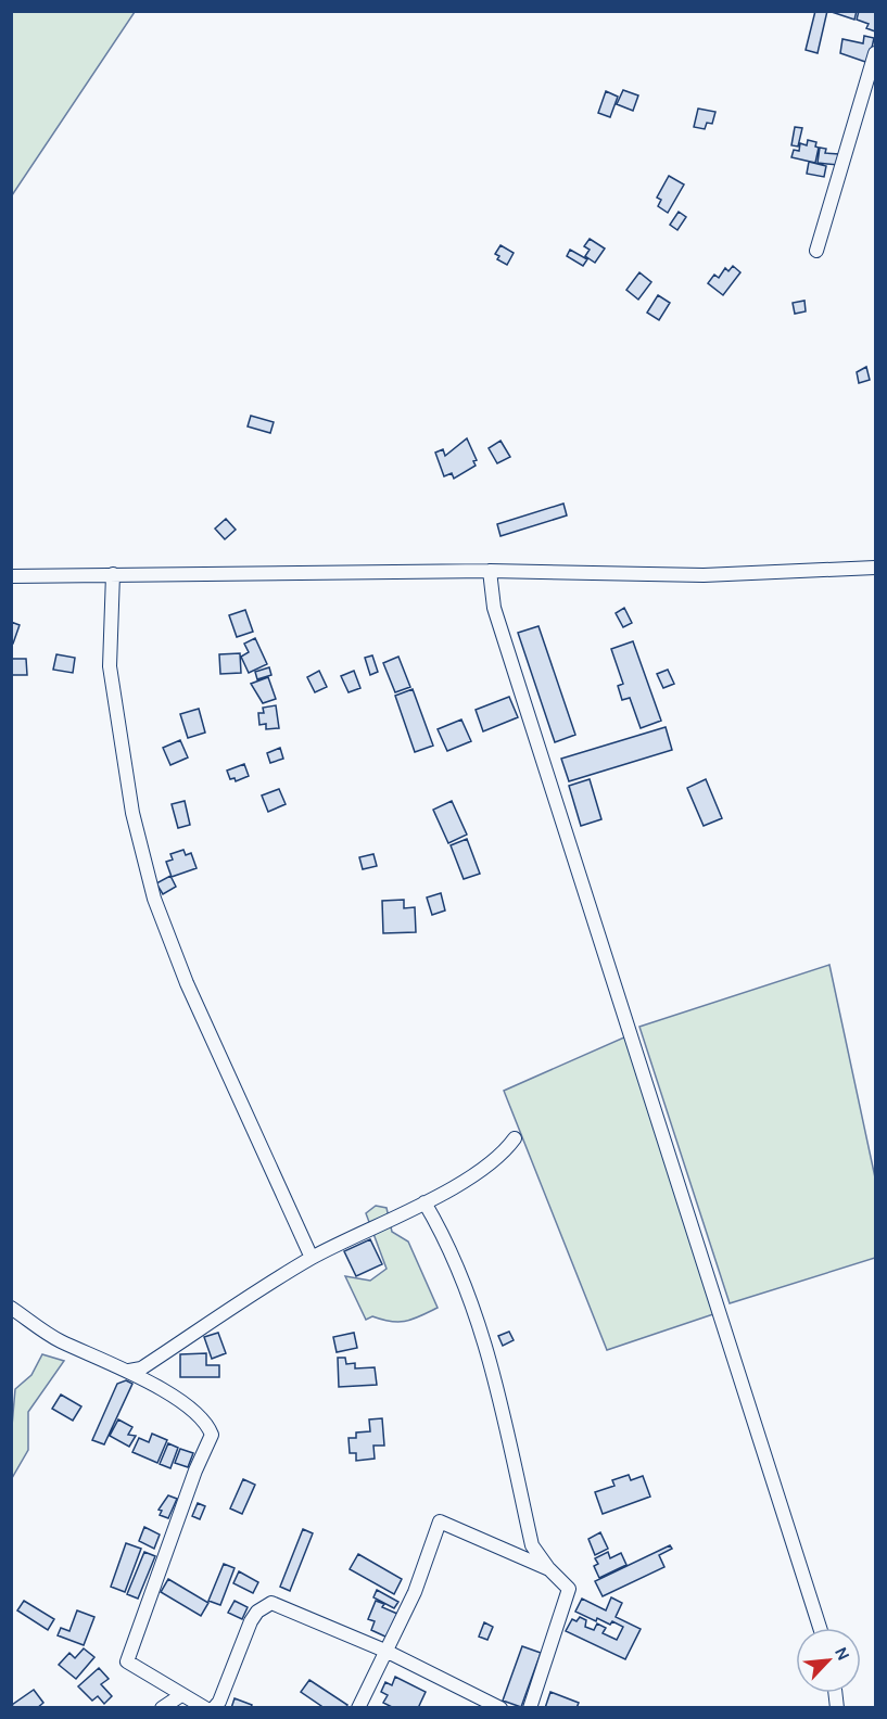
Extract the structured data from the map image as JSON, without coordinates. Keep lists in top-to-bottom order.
{
  "north": "top right"
}
